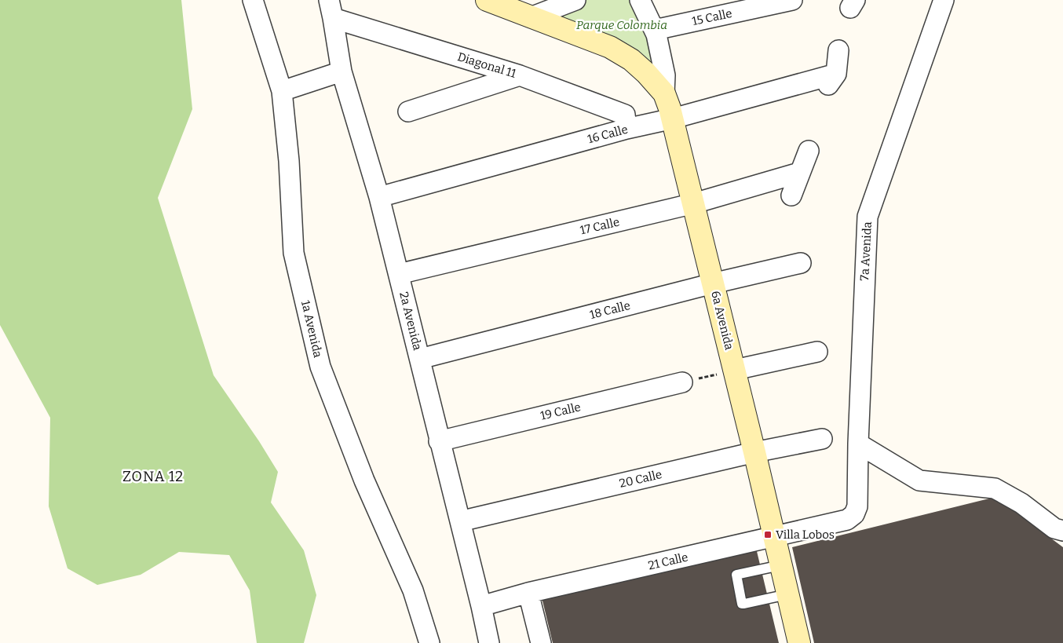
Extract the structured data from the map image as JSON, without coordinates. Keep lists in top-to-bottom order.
{
  "streets": {
    "main road": ["6a Avenida"],
    "street": [
      "15 Calle",
      "Diagonal 11",
      "16 Calle",
      "17 Calle",
      "7a Avenida",
      "18 Calle",
      "2a Avenida",
      "1a Avenida",
      "19 Calle",
      "20 Calle",
      "21 Calle"
    ]
  },
  "crossings": [
    ["15 Calle", "6a Avenida"],
    ["Diagonal 11", "16 Calle"],
    ["Diagonal 11", "2a Avenida"],
    ["16 Calle", "6a Avenida"],
    ["16 Calle", "2a Avenida"],
    ["17 Calle", "6a Avenida"],
    ["17 Calle", "2a Avenida"],
    ["7a Avenida", "21 Calle"],
    ["18 Calle", "6a Avenida"],
    ["18 Calle", "2a Avenida"],
    ["6a Avenida", "20 Calle"],
    ["6a Avenida", "21 Calle"],
    ["2a Avenida", "19 Calle"],
    ["2a Avenida", "20 Calle"],
    ["2a Avenida", "21 Calle"]
  ],
  "districts": ["ZONA 12"],
  "parks": ["Parque Colombia"],
  "places": {
    "transit": ["Villa Lobos"]
  }
}
